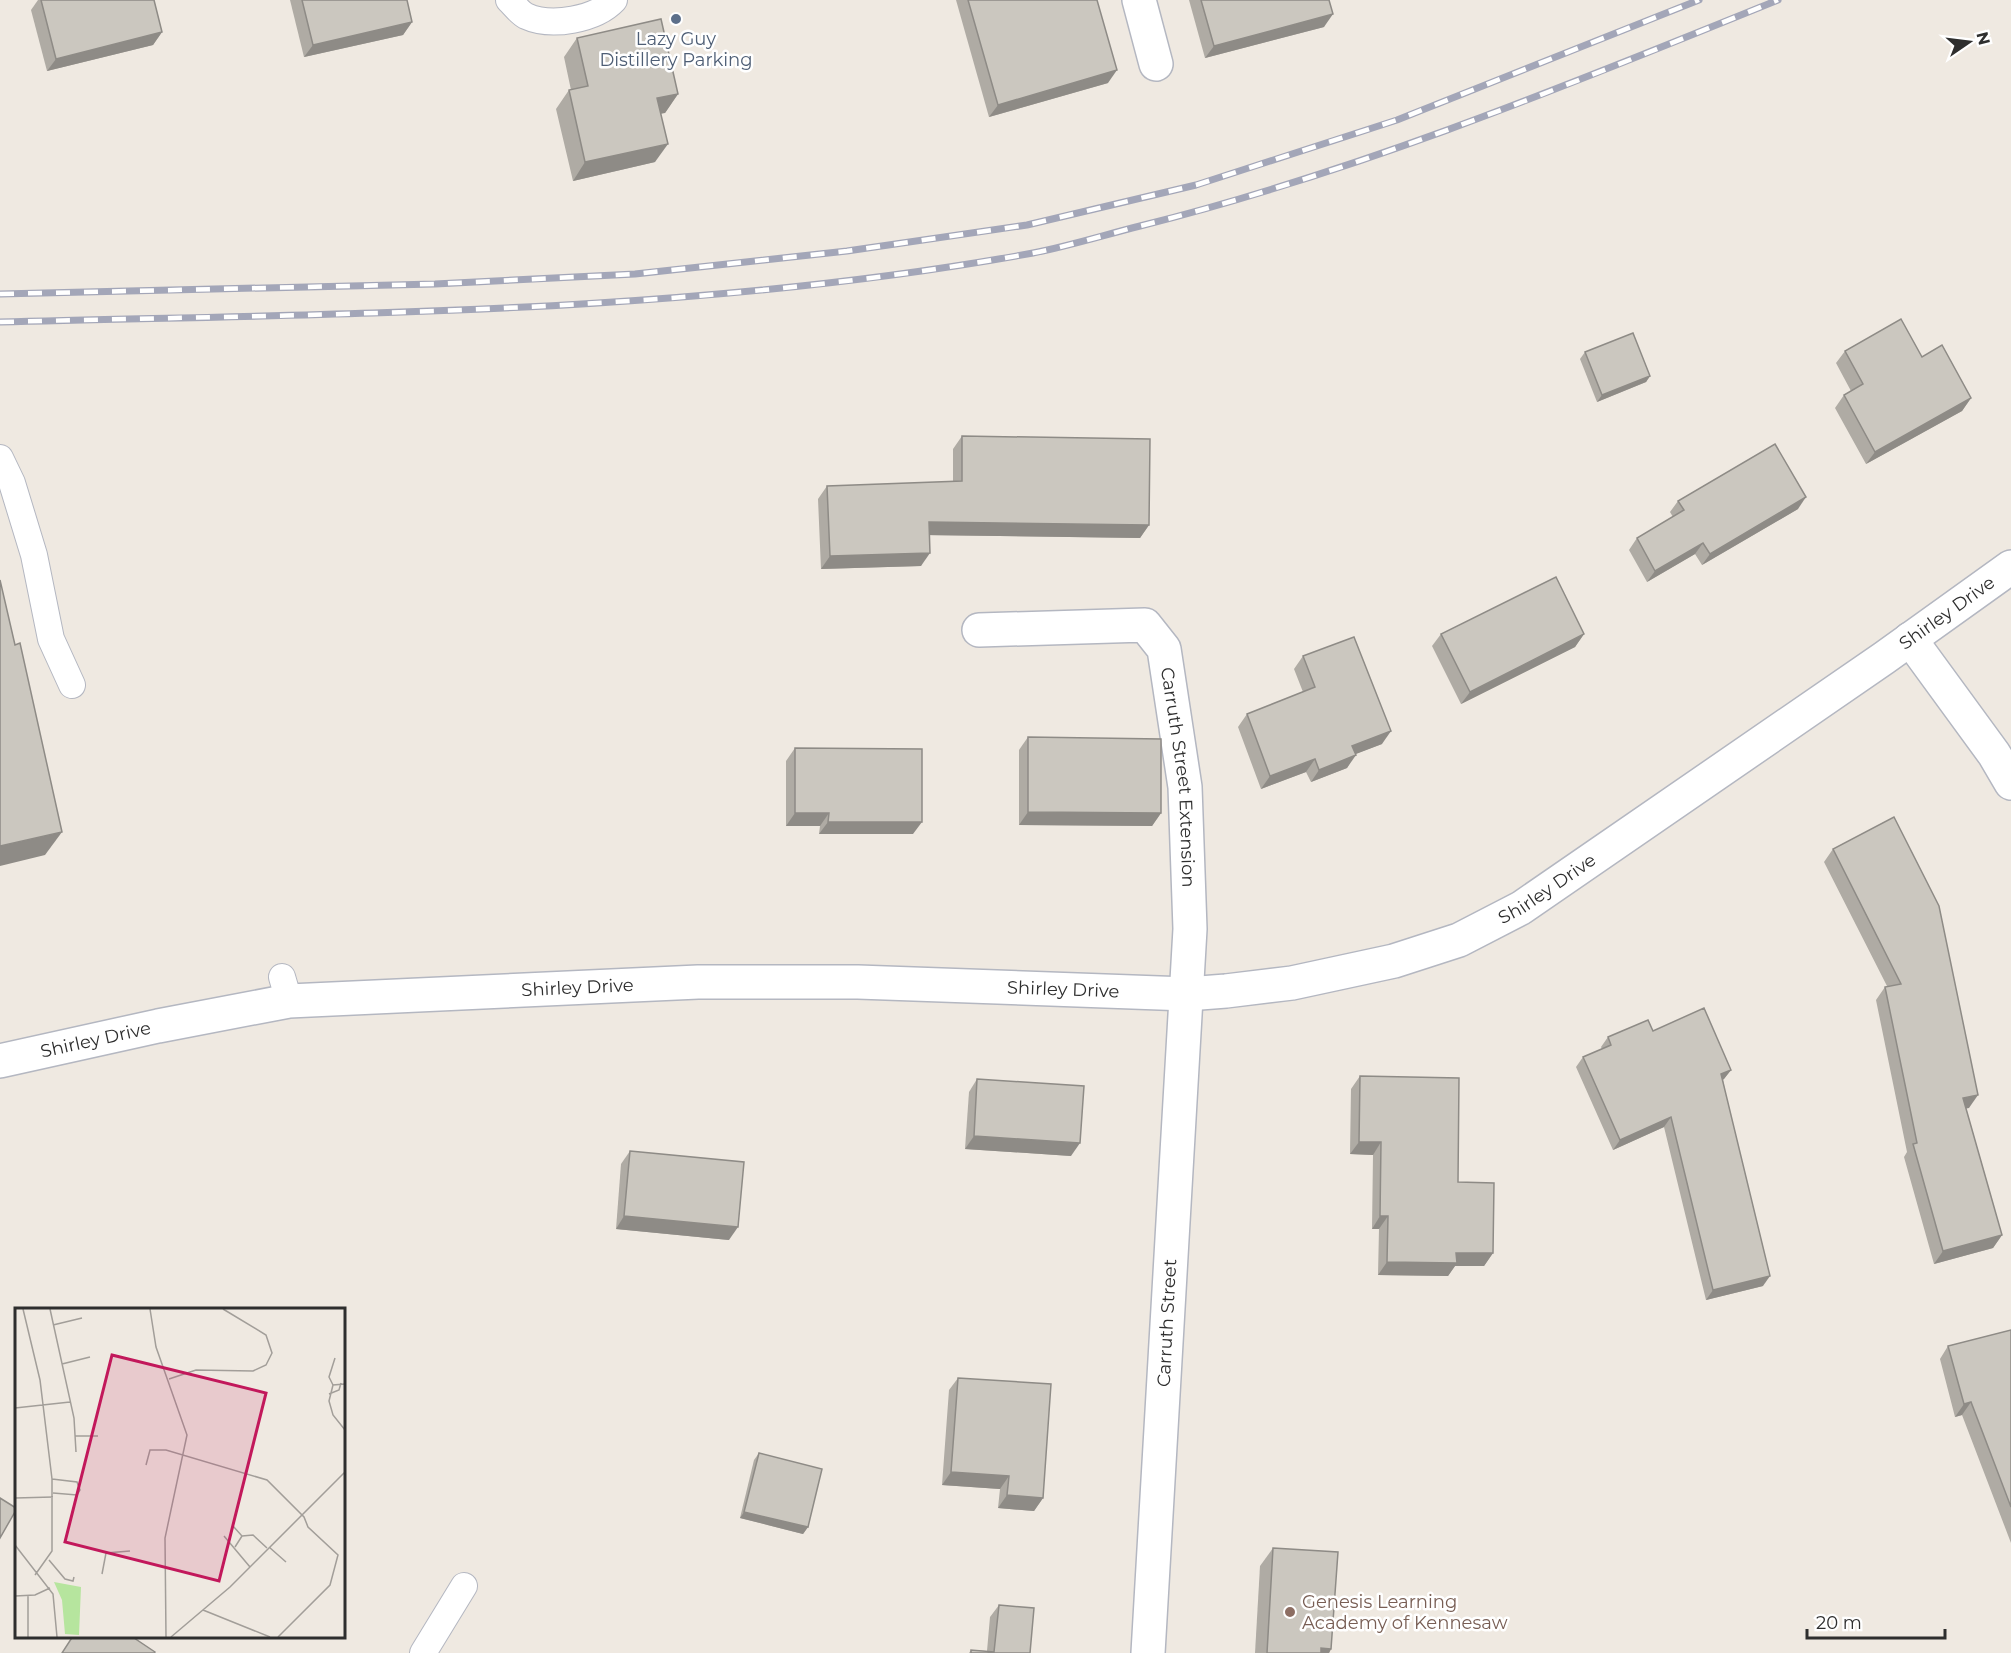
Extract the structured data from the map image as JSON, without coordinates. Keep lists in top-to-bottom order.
{
  "streets": {
    "street": ["Shirley Drive", "Carruth Street Extension", "Carruth Street"]
  },
  "crossings": [
    ["Shirley Drive", "Carruth Street Extension"],
    ["Shirley Drive", "Carruth Street"],
    ["Carruth Street Extension", "Carruth Street"]
  ],
  "places": ["Lazy Guy Distillery Parking", "Genesis Learning Academy of Kennesaw"],
  "scale_bar": "20 m",
  "north": "right"
}
